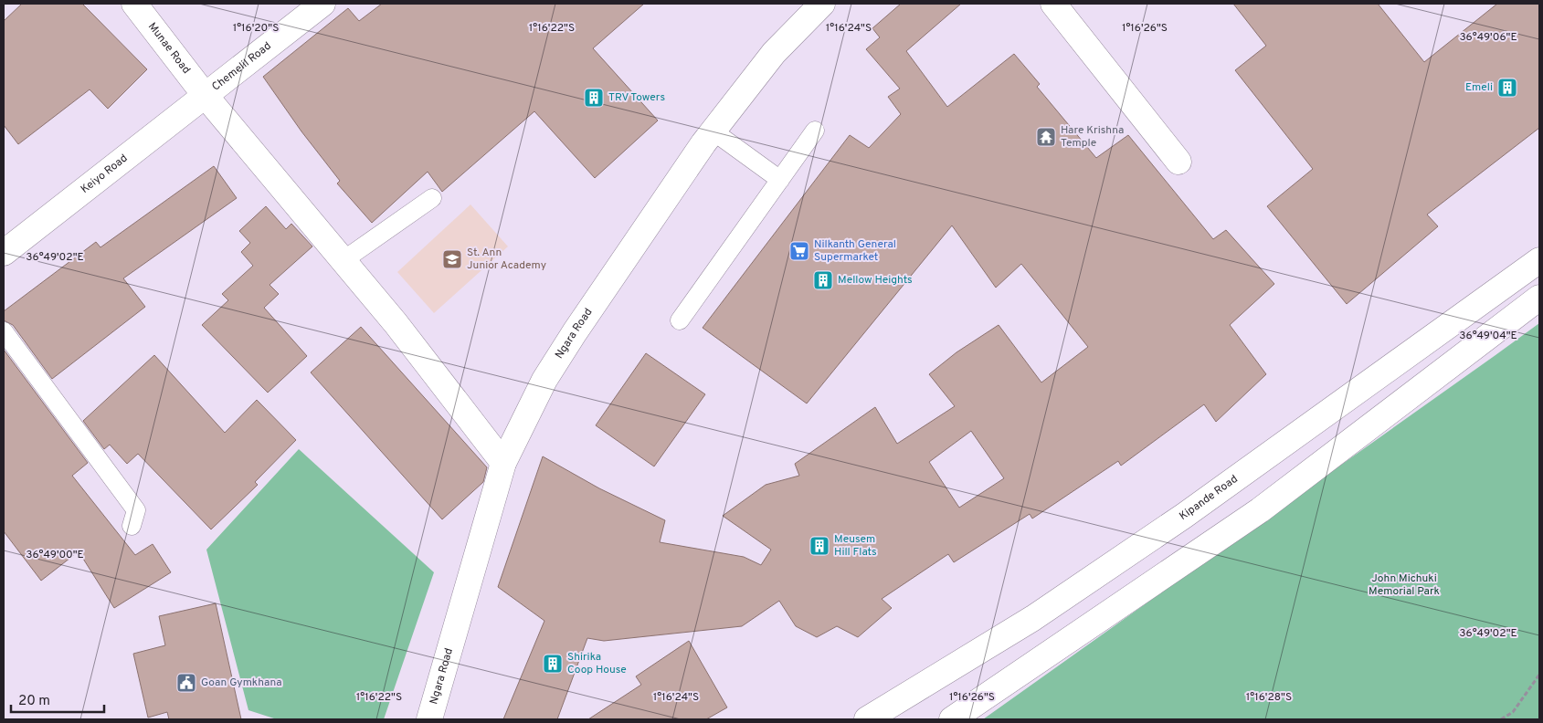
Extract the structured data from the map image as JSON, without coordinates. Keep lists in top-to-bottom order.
{
  "streets": {
    "street": [
      "Munae Road",
      "Chemelil Road",
      "Keiyo Road",
      "Ngara Road",
      "Kipande Road"
    ]
  },
  "crossings": [
    ["Munae Road", "Chemelil Road"],
    ["Munae Road", "Keiyo Road"],
    ["Munae Road", "Ngara Road"],
    ["Chemelil Road", "Keiyo Road"]
  ],
  "parks": ["John Michuki Memorial Park"],
  "places": {
    "building": [
      "Emeli",
      "TRV Towers",
      "Mellow Heights",
      "Meusem Hill Flats",
      "Shirika Coop House"
    ],
    "temple": ["Hare Krishna Temple"],
    "supermarket": ["Nilkanth General Supermarket"],
    "school or university": ["St. Ann Junior Academy"],
    "public building": ["Goan Gymkhana"]
  },
  "scale_bar": "20 m",
  "coordinates": [
    "1°16'20\"S",
    "1°16'22\"S",
    "1°16'24\"S",
    "1°16'26\"S",
    "36°49'06\"E",
    "36°49'02\"E",
    "36°49'04\"E",
    "36°49'00\"E",
    "1°16'28\"S"
  ]
}
